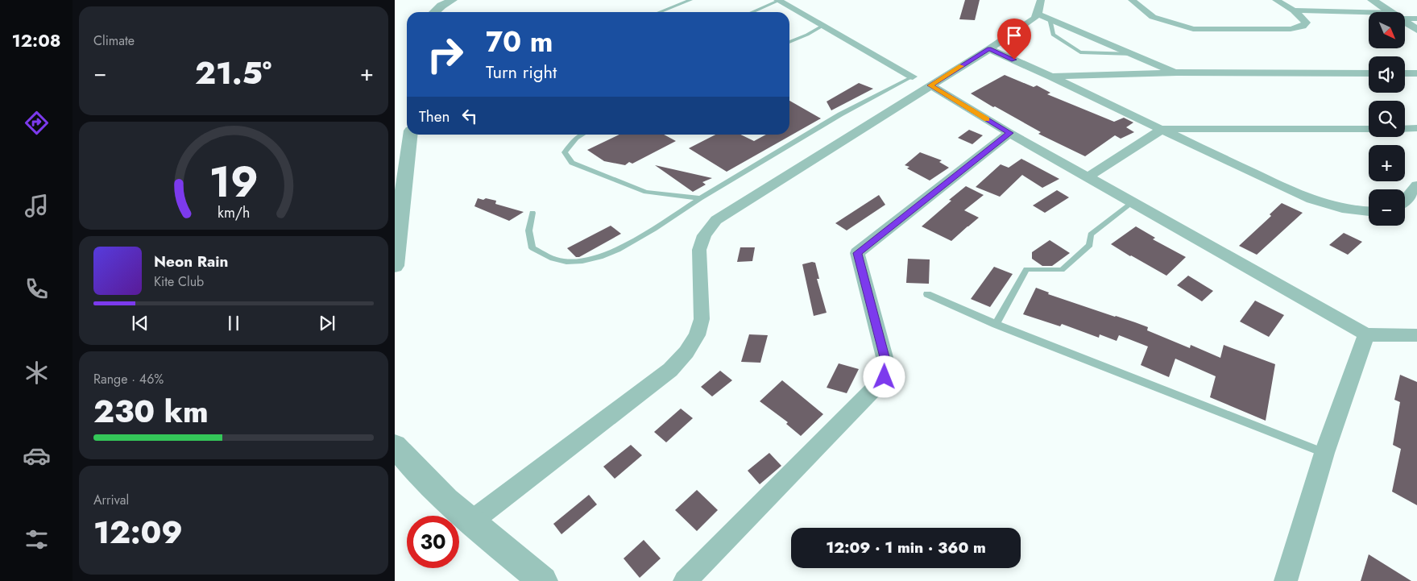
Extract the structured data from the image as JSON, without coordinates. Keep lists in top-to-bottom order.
{
  "north": "bottom right",
  "page": {
    "tabs": "12:08",
    "tile": [
      "Climate",
      ["Range · 46%", "230 km"],
      ["Arrival", "12:09"]
    ],
    "map_buttons": ["+", "−"],
    "turn": ["70 m", "Turn right"],
    "heat": ["−", "21.5°", "+"],
    "then": "Then",
    "song": ["Neon Rain", "Kite Club"],
    "limit": "30",
    "trip": "12:09 · 1 min · 360 m",
    "gauge": ["19", "km/h"]
  }
}
